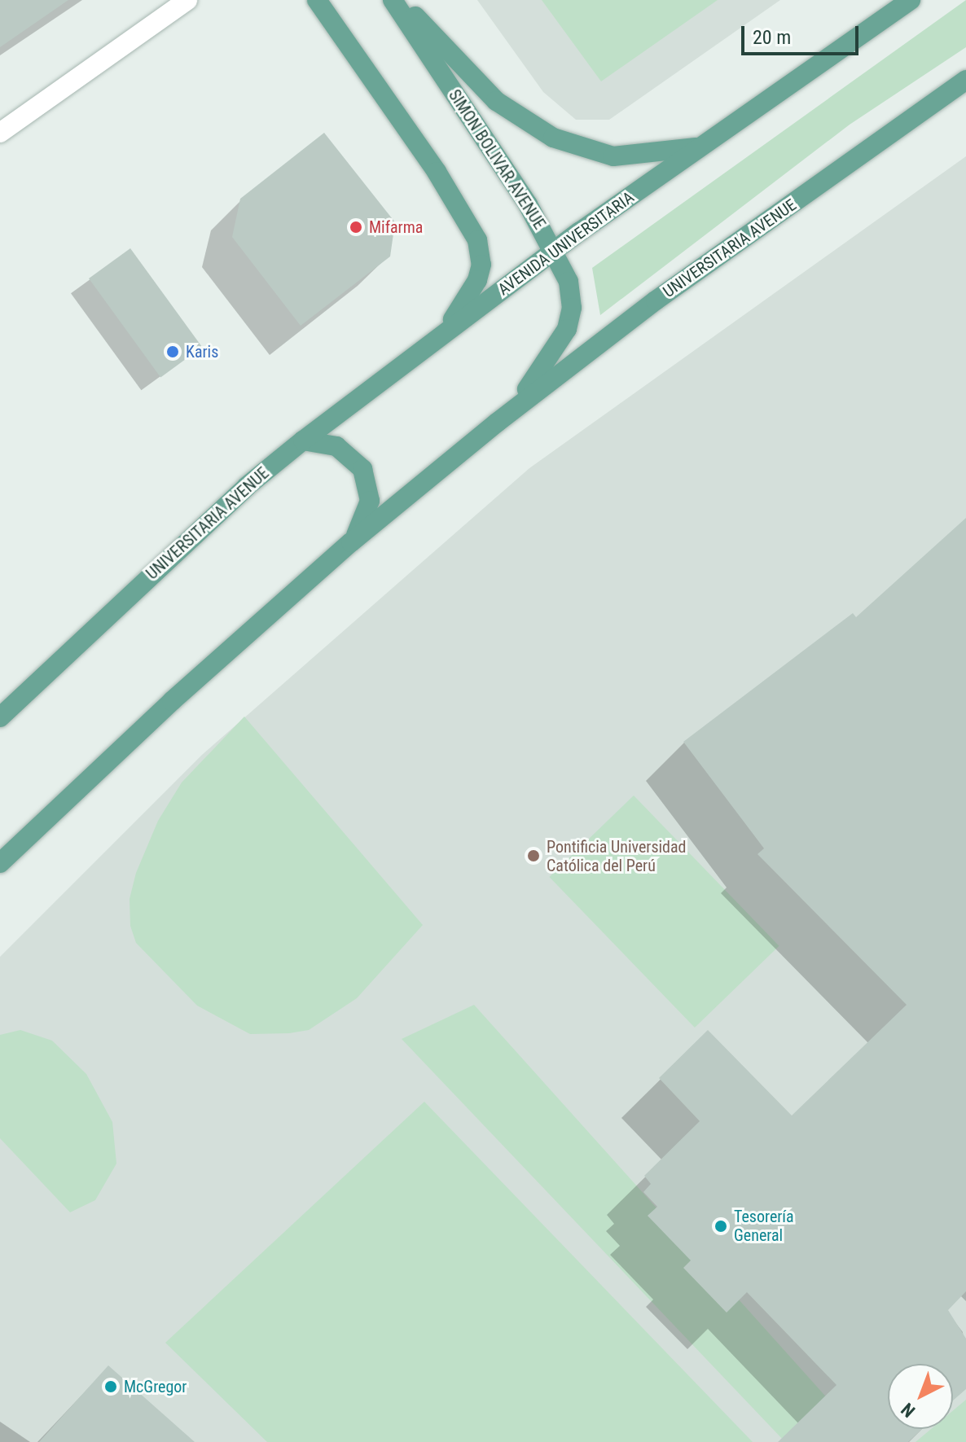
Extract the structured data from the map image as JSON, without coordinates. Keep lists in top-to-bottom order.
{
  "streets": {
    "main road": ["SIMON BOLIVAR AVENUE", "AVENIDA UNIVERSITARIA", "UNIVERSITARIA AVENUE"]
  },
  "crossings": [
    ["SIMON BOLIVAR AVENUE", "AVENIDA UNIVERSITARIA"],
    ["SIMON BOLIVAR AVENUE", "UNIVERSITARIA AVENUE"],
    ["AVENIDA UNIVERSITARIA", "UNIVERSITARIA AVENUE"]
  ],
  "places": [
    "Mifarma",
    "Karis",
    "Pontificia Universidad Católica del Perú",
    "Tesorería General",
    "McGregor"
  ],
  "scale_bar": "20 m",
  "north": "bottom left"
}
